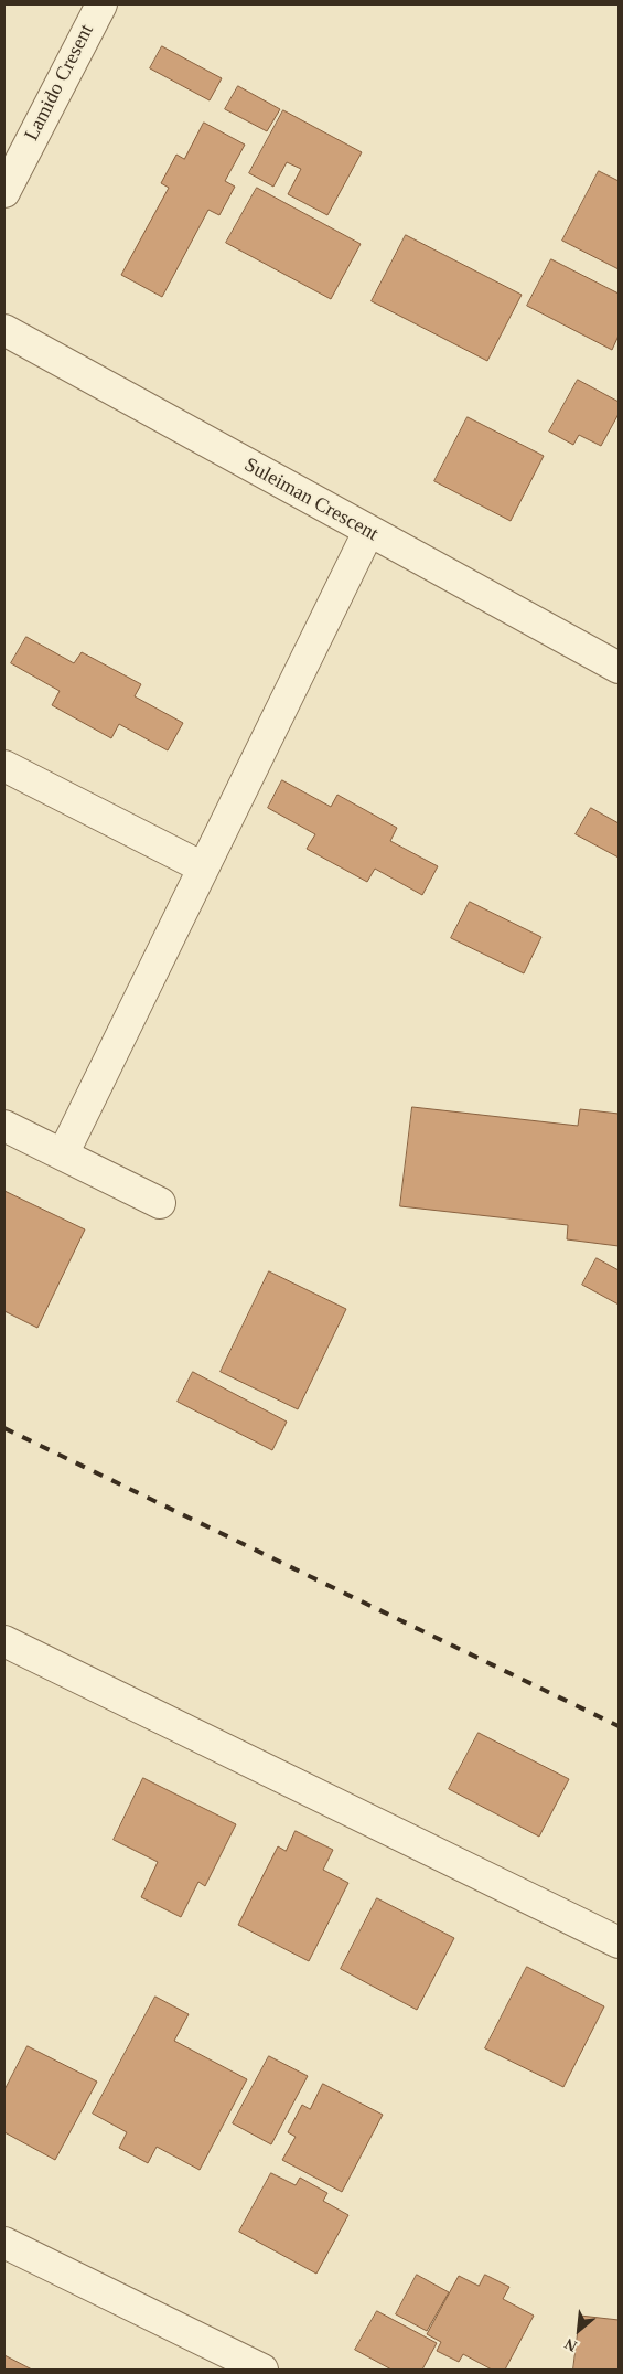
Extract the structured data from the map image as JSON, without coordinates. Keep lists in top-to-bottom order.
{
  "streets": {
    "street": ["Lamido Cresent", "Suleiman Crescent"]
  },
  "north": "bottom left"
}
